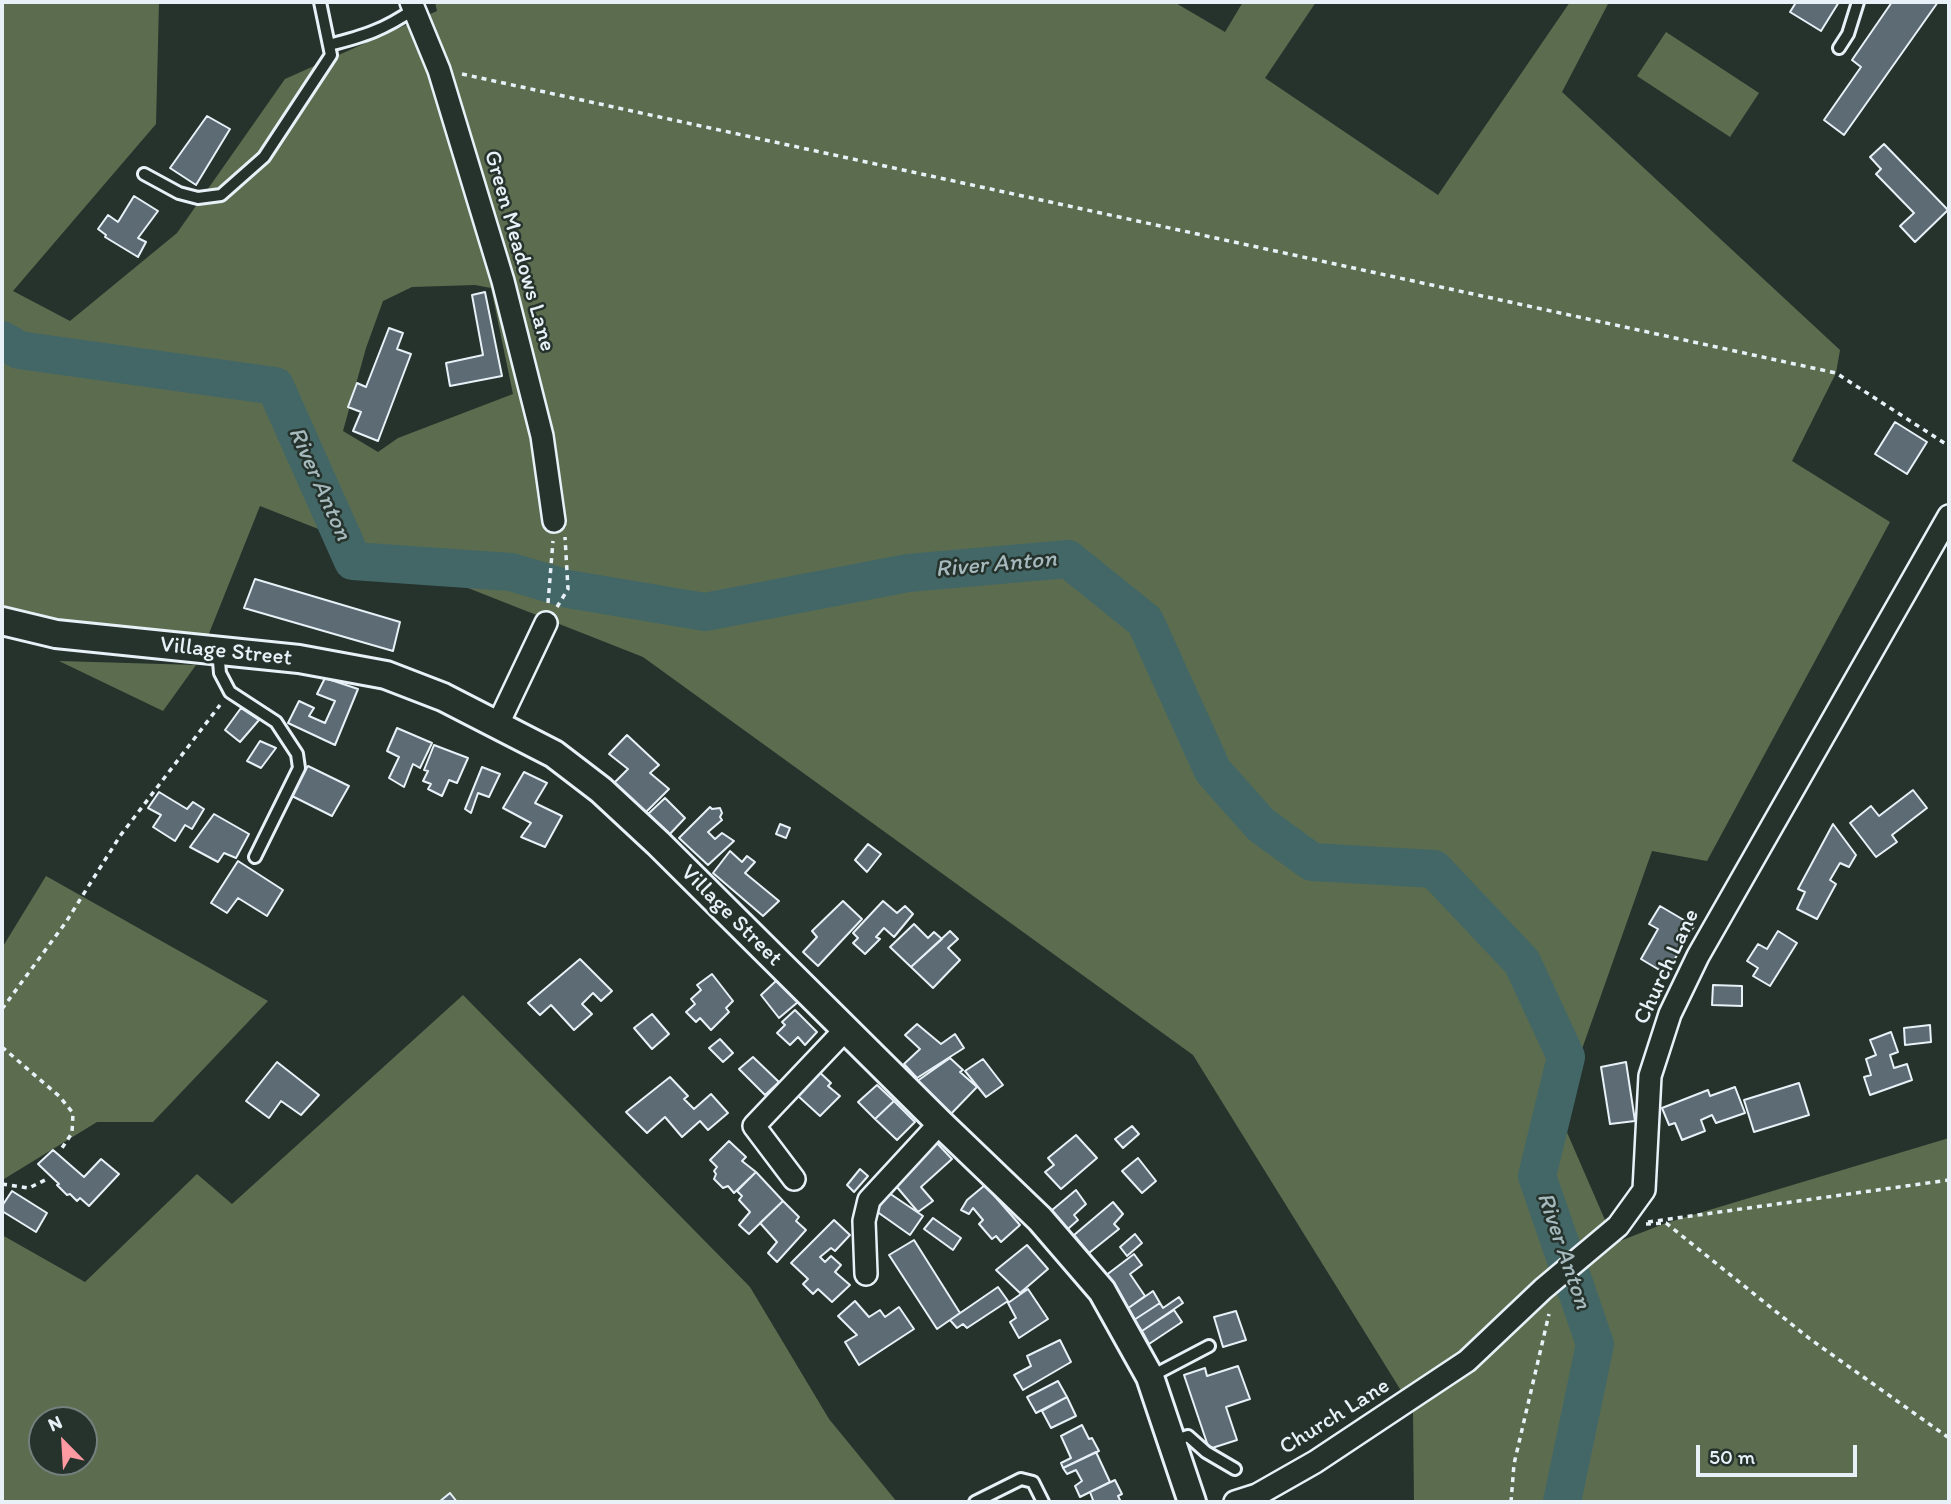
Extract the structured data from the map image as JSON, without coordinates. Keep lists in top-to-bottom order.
{
  "streets": {
    "street": ["Green Meadows Lane", "Village Street", "Church Lane"]
  },
  "water": ["River Anton"],
  "scale_bar": "50 m",
  "north": "top left"
}
